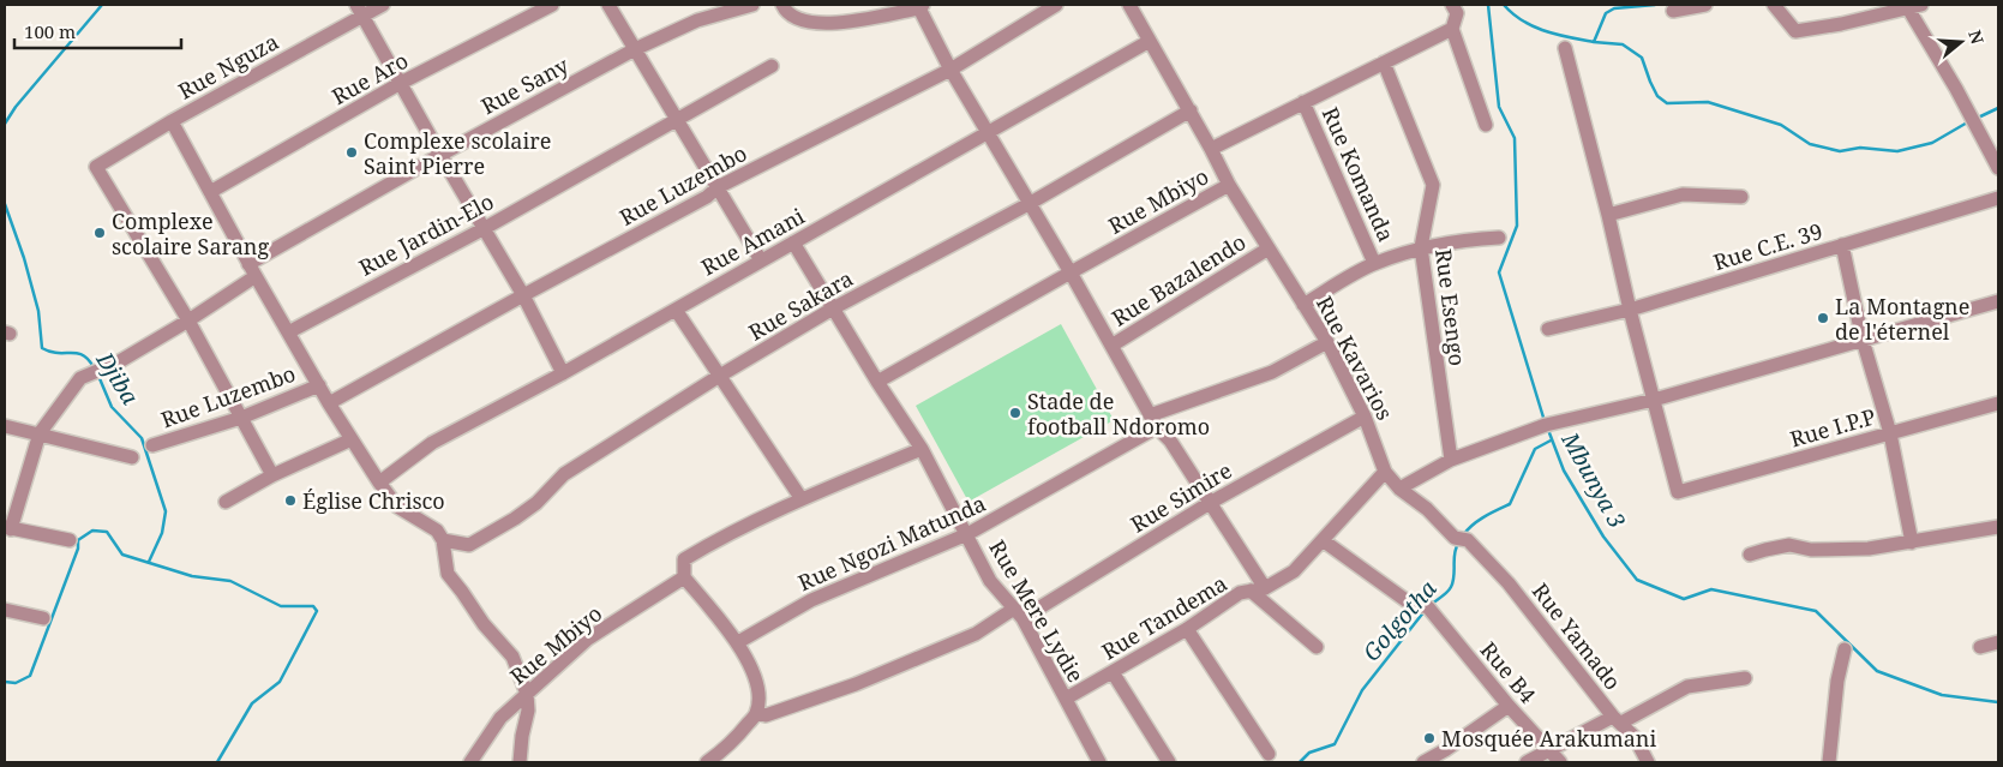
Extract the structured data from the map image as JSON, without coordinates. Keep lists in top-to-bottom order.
{
  "streets": {
    "street": [
      "Rue Nguza",
      "Rue Aro",
      "Rue Sany",
      "Rue Komanda",
      "Rue Luzembo",
      "Rue Mbiyo",
      "Rue Jardin-Elo",
      "Rue Amani",
      "Rue C.E. 39",
      "Rue Bazalendo",
      "Rue Sakara",
      "Rue Esengo",
      "Rue Kavarios",
      "Rue I.P.P",
      "Rue Simire",
      "Rue Ngozi Matunda",
      "Rue Mere Lydie",
      "Rue Tandema",
      "Rue Yamado",
      "Rue B4"
    ]
  },
  "crossings": [
    ["Rue Nguza", "Rue Sany"],
    ["Rue Komanda", "Rue Mbiyo"],
    ["Rue Mbiyo", "Rue Esengo"],
    ["Rue Mbiyo", "Rue Kavarios"],
    ["Rue Mbiyo", "Rue Mere Lydie"],
    ["Rue Amani", "Rue Mere Lydie"],
    ["Rue Bazalendo", "Rue Kavarios"],
    ["Rue Sakara", "Rue Mere Lydie"],
    ["Rue Kavarios", "Rue Simire"],
    ["Rue Kavarios", "Rue Ngozi Matunda"],
    ["Rue Kavarios", "Rue Tandema"],
    ["Rue Kavarios", "Rue Yamado"],
    ["Rue Simire", "Rue Mere Lydie"],
    ["Rue Ngozi Matunda", "Rue Mere Lydie"],
    ["Rue Mere Lydie", "Rue Tandema"],
    ["Rue Tandema", "Rue B4"]
  ],
  "water": ["Djiba", "Mbunya 3", "Golgotha"],
  "places": [
    "Complexe scolaire Saint Pierre",
    "Complexe scolaire Sarang",
    "La Montagne de l'éternel",
    "Stade de football Ndoromo",
    "Église Chrisco",
    "Mosquée Arakumani"
  ],
  "scale_bar": "100 m",
  "north": "right"
}
